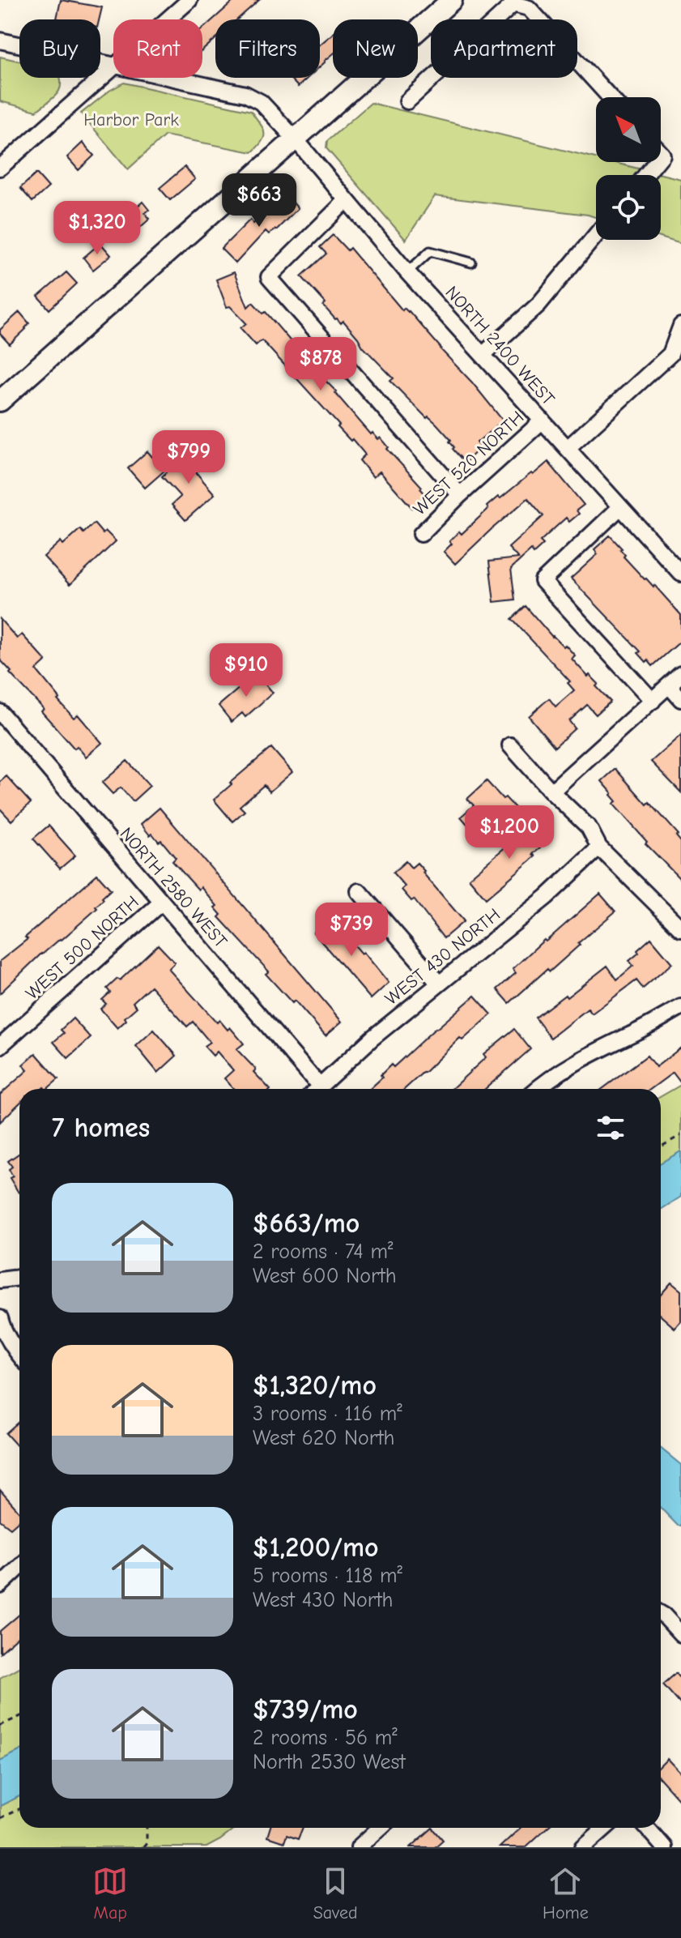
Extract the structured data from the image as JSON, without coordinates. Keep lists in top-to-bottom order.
{
  "streets": {
    "street": [
      "NORTH 2400 WEST",
      "WEST 520 NORTH",
      "NORTH 2580 WEST",
      "WEST 500 NORTH",
      "WEST 430 NORTH"
    ]
  },
  "crossings": [
    ["NORTH 2400 WEST", "WEST 520 NORTH"],
    ["NORTH 2580 WEST", "WEST 500 NORTH"]
  ],
  "parks": ["Harbor Park"],
  "north": "top left",
  "page": {
    "chip": [
      "Buy",
      "Rent",
      "Filters",
      "New",
      "Apartment"
    ],
    "price": [
      "$663",
      "$1,320",
      "$878",
      "$799",
      "$910",
      "$1,200",
      "$739"
    ],
    "heading": "7 homes",
    "list": [
      {
        "name": "$663/mo",
        "note": "2 rooms · 74 m² · West 600 North"
      },
      {
        "name": "$1,320/mo",
        "note": "3 rooms · 116 m² · West 620 North"
      },
      {
        "name": "$1,200/mo",
        "note": "5 rooms · 118 m² · West 430 North"
      },
      {
        "name": "$739/mo",
        "note": "2 rooms · 56 m² · North 2530 West"
      }
    ],
    "tabs": ["Map", "Saved", "Home"]
  }
}
